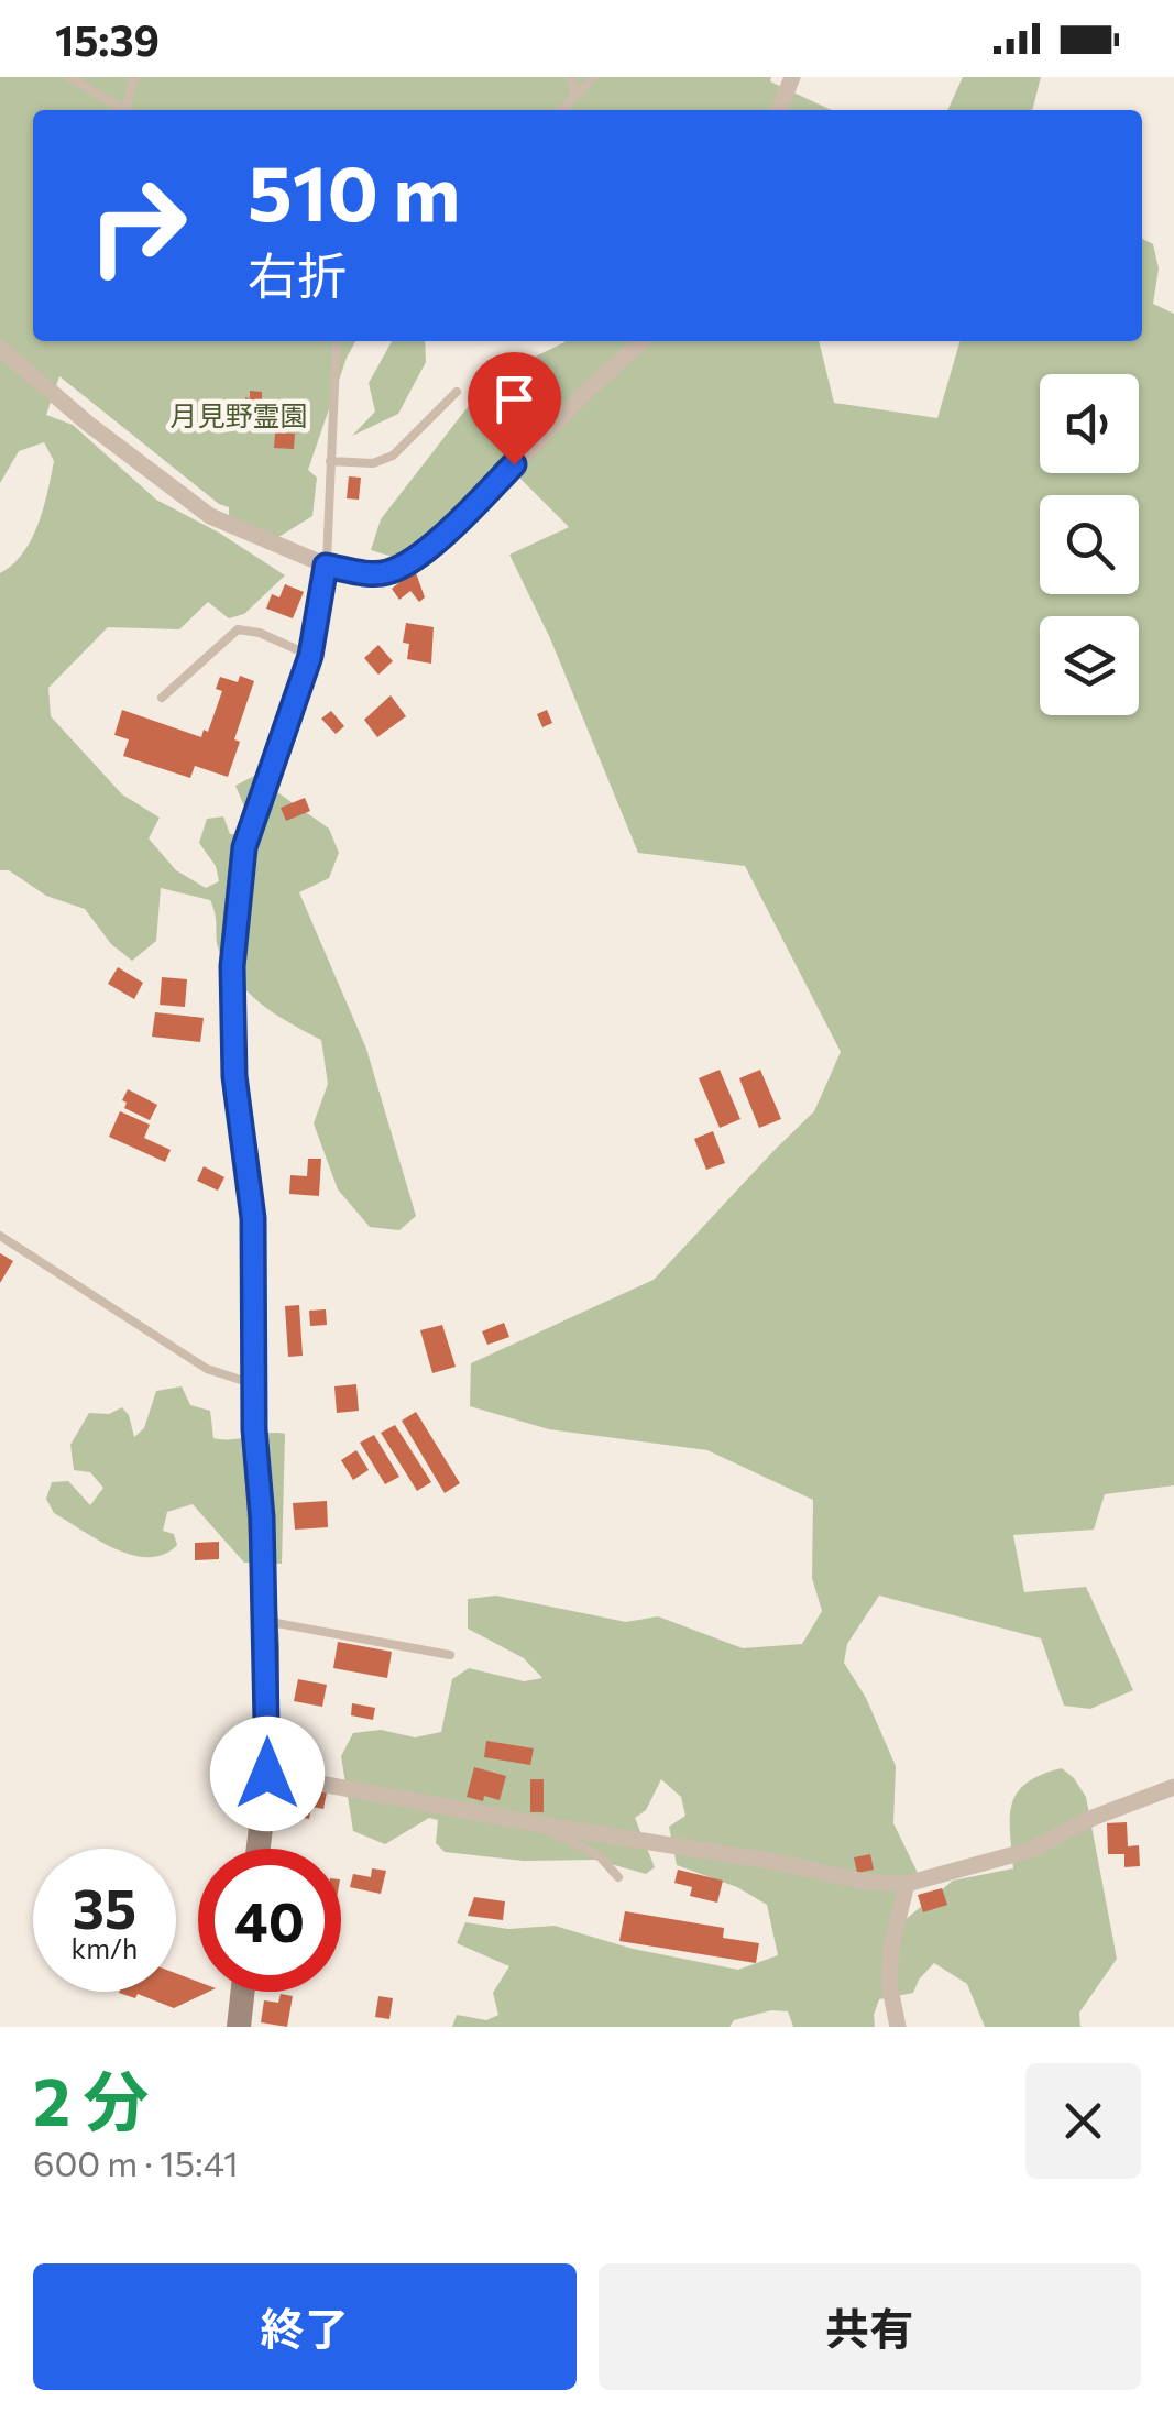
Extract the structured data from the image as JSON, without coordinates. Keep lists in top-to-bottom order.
{
  "parks": ["月見野霊園"],
  "page": {
    "status": "15:39",
    "turn": ["510 m", "右折"],
    "speed": "35 km/h",
    "limit": "40",
    "heading": ["2 分", "600 m · 15:41"],
    "buttons": ["終了", "共有"]
  }
}
